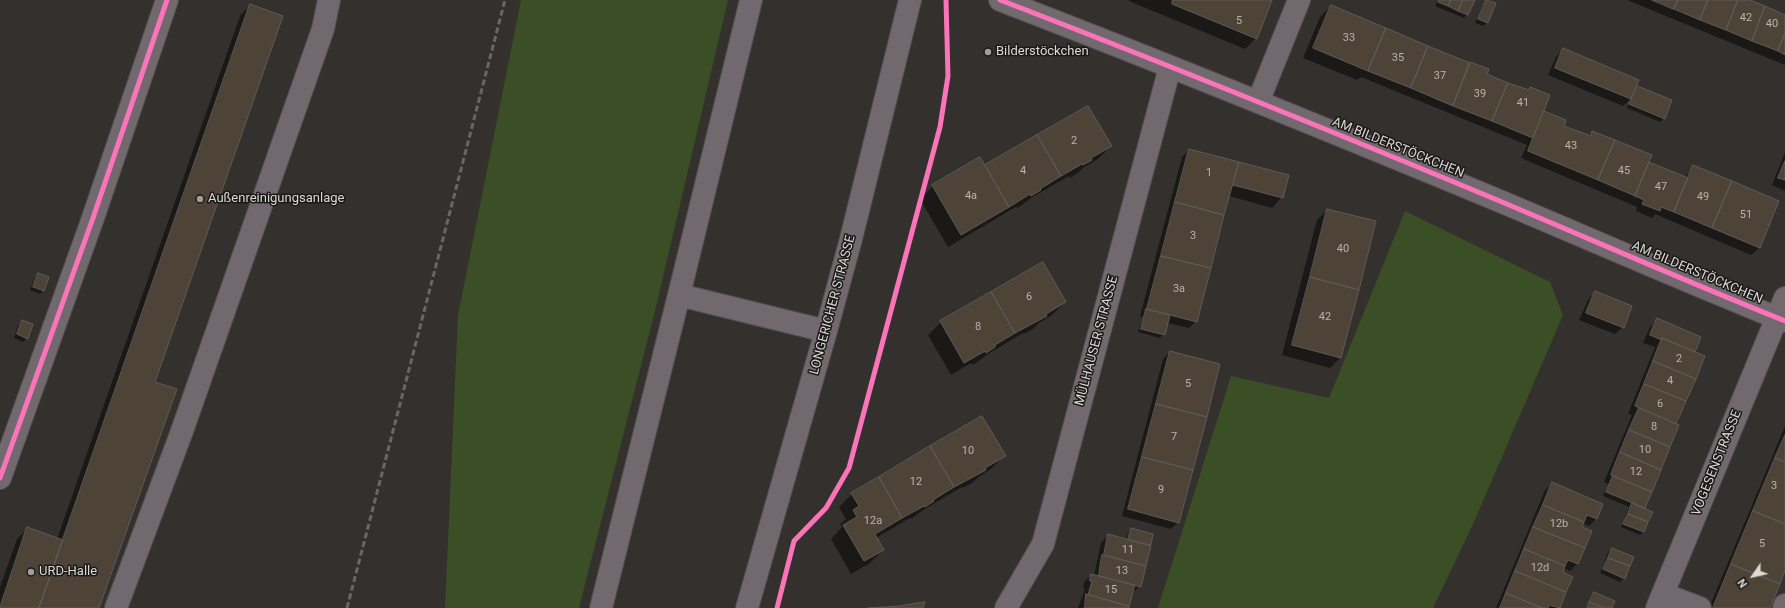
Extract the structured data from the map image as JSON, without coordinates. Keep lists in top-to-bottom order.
{
  "streets": {
    "street": [
      "AM BILDERSTÖCKCHEN",
      "LONGERICHER STRASSE",
      "MÜLHAUSER STRASSE",
      "VOGESENSTRASSE"
    ]
  },
  "crossings": [
    ["AM BILDERSTÖCKCHEN", "MÜLHAUSER STRASSE"],
    ["AM BILDERSTÖCKCHEN", "VOGESENSTRASSE"]
  ],
  "places": ["Bilderstöckchen", "Außenreinigungsanlage", "URD-Halle"],
  "house_numbers": [
    "42",
    "5",
    "40",
    "33",
    "35",
    "37",
    "39",
    "41",
    "2",
    "43",
    "4",
    "45",
    "1",
    "47",
    "4a",
    "49",
    "51",
    "3",
    "40",
    "3a",
    "6",
    "42",
    "8",
    "2",
    "4",
    "5",
    "6",
    "8",
    "7",
    "10",
    "10",
    "12",
    "12",
    "3",
    "9",
    "12a",
    "12b",
    "5",
    "11",
    "12d",
    "13",
    "15"
  ],
  "north": "bottom left"
}
